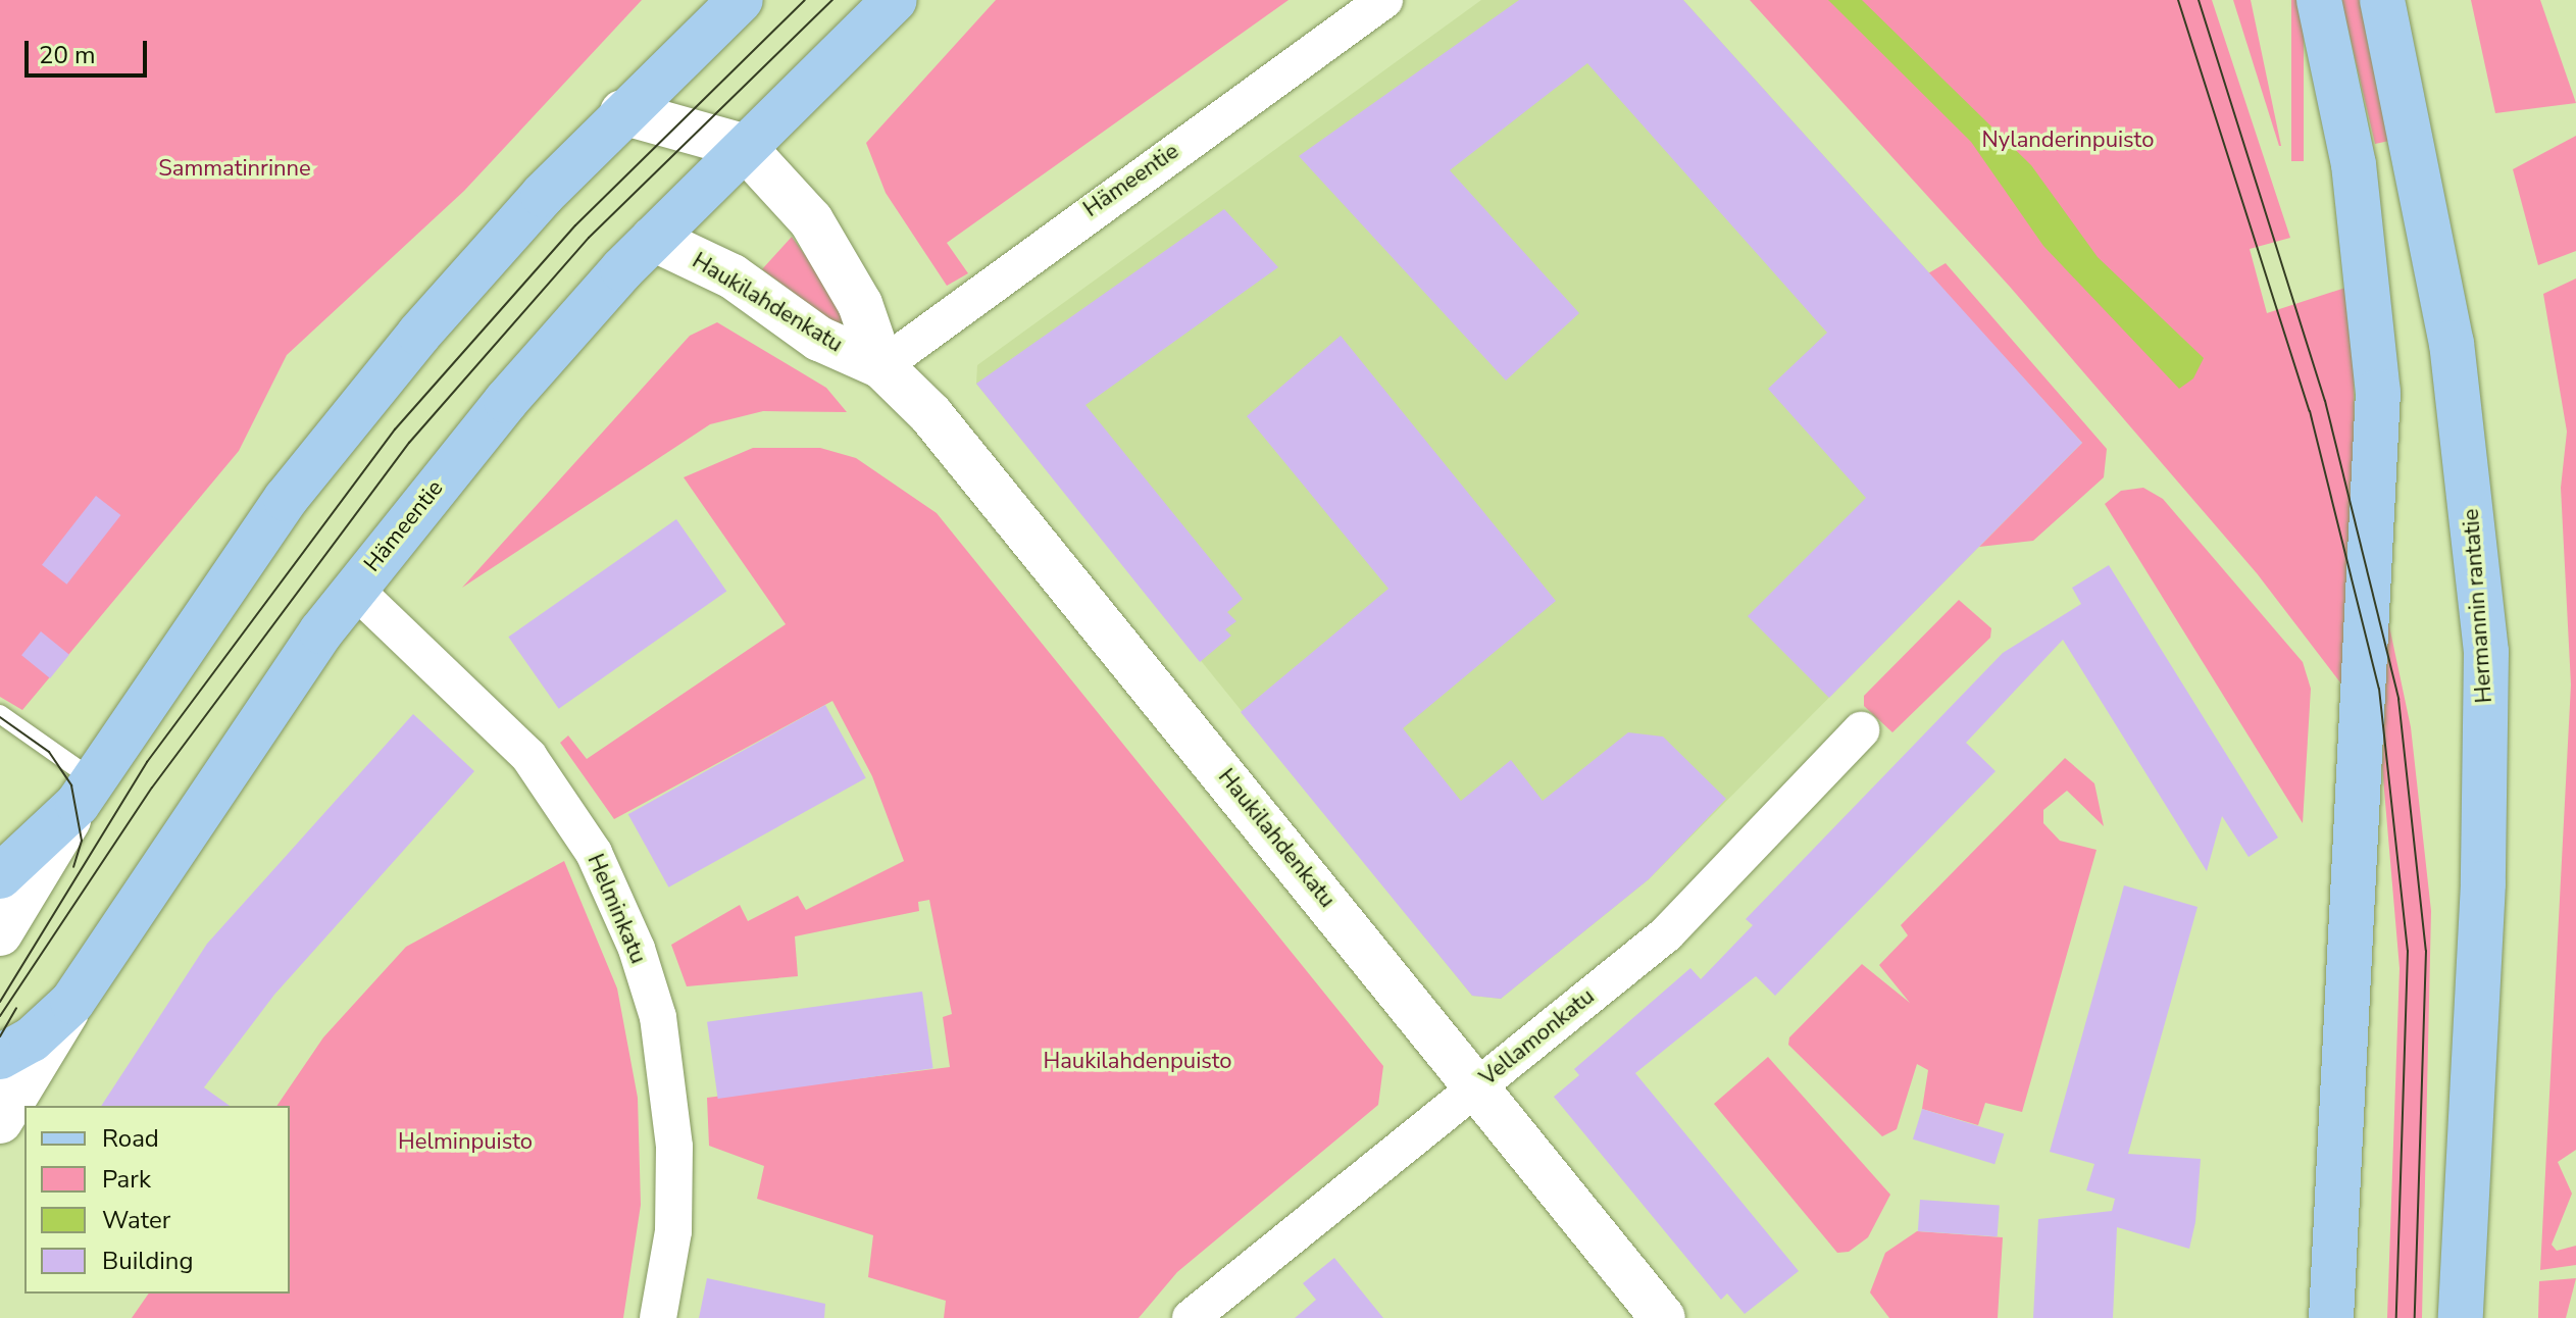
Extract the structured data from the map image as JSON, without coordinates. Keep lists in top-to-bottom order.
{
  "streets": {
    "main road": ["Hämeentie", "Hermannin rantatie"],
    "street": ["Haukilahdenkatu", "Helminkatu", "Vellamonkatu"]
  },
  "crossings": [
    ["Hämeentie", "Haukilahdenkatu"],
    ["Hämeentie", "Helminkatu"],
    ["Haukilahdenkatu", "Vellamonkatu"]
  ],
  "parks": [
    "Nylanderinpuisto",
    "Sammatinrinne",
    "Haukilahdenpuisto",
    "Helminpuisto"
  ],
  "legend": [
    "Road",
    "Park",
    "Water",
    "Building"
  ],
  "scale_bar": "20 m"
}
